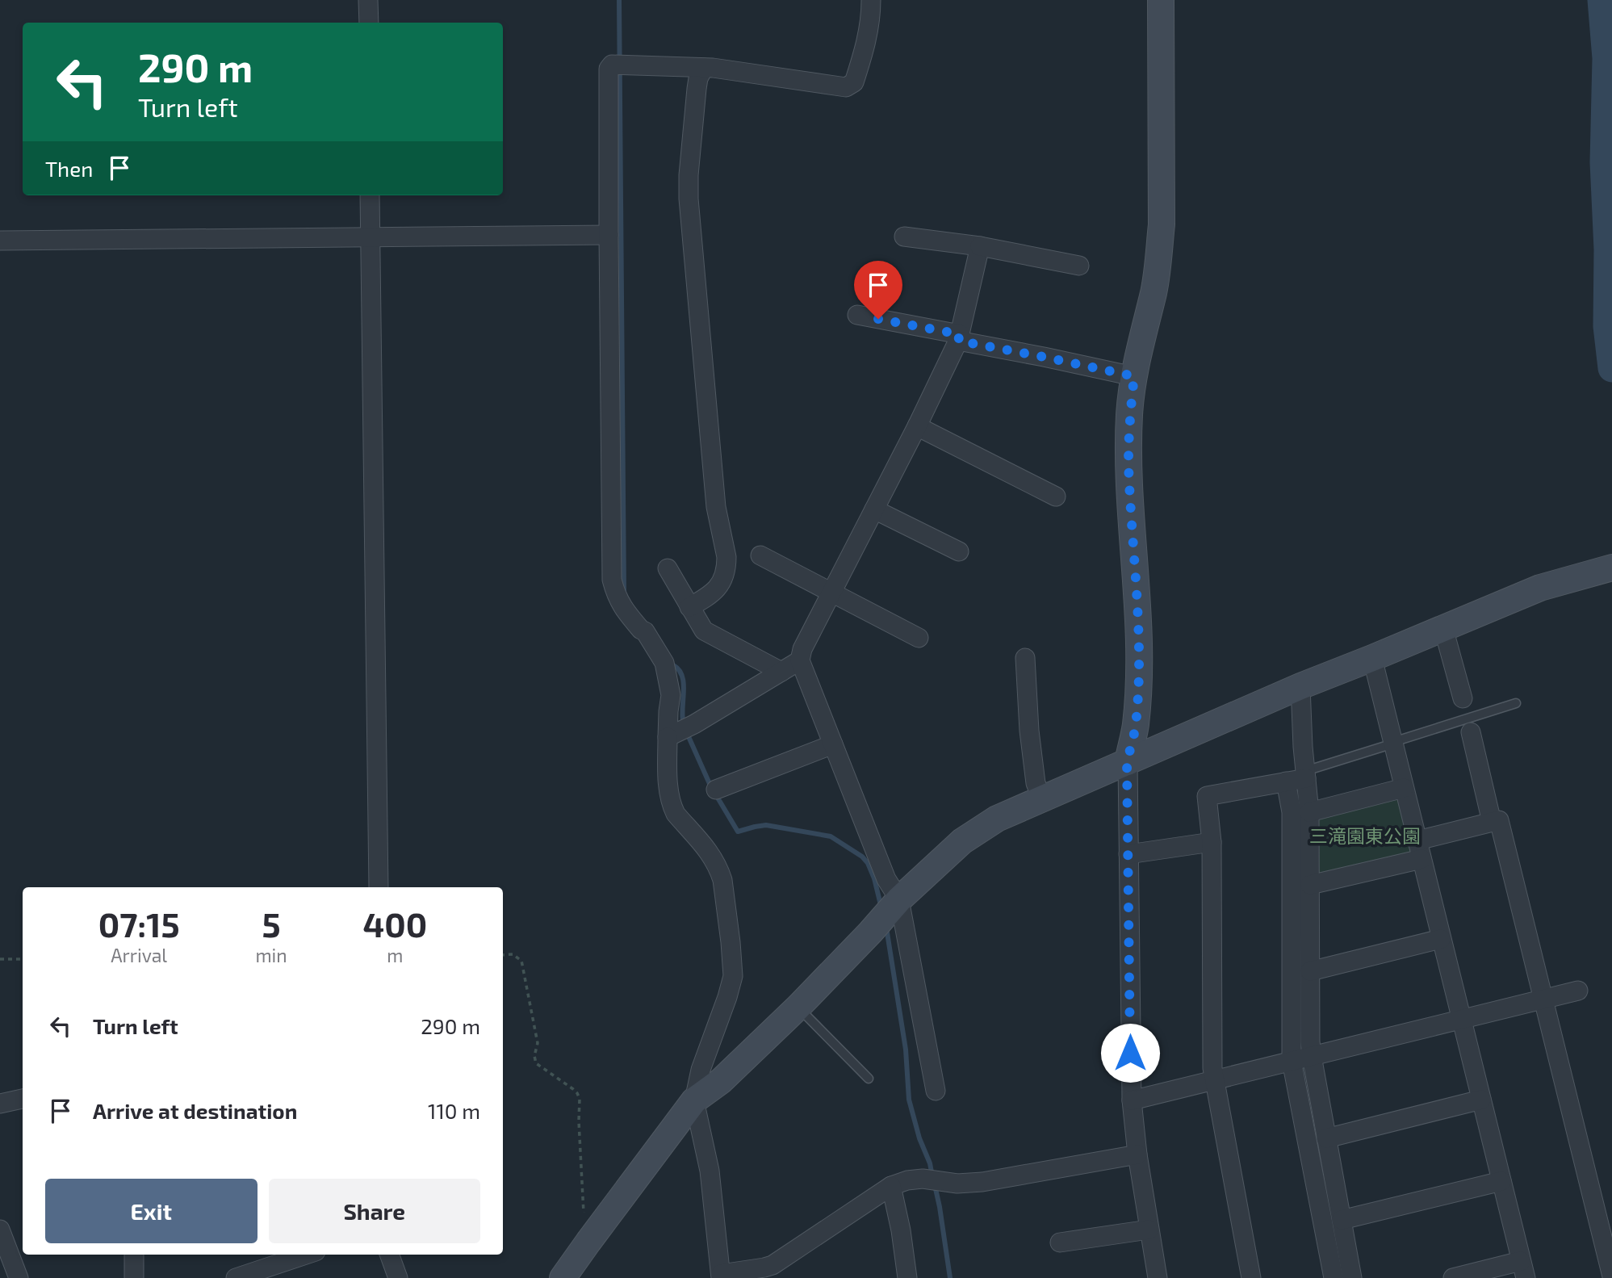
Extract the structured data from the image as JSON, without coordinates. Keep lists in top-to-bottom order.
{
  "parks": ["三滝園東公園"],
  "page": {
    "turn": ["290 m", "Turn left"],
    "then": "Then",
    "eta": [
      "07:15",
      "Arrival",
      "5",
      "min",
      "400",
      "m"
    ],
    "list": [
      {
        "name": "Turn left",
        "value": "290 m"
      },
      {
        "name": "Arrive at destination",
        "value": "110 m"
      }
    ],
    "buttons": ["Exit", "Share"]
  }
}
